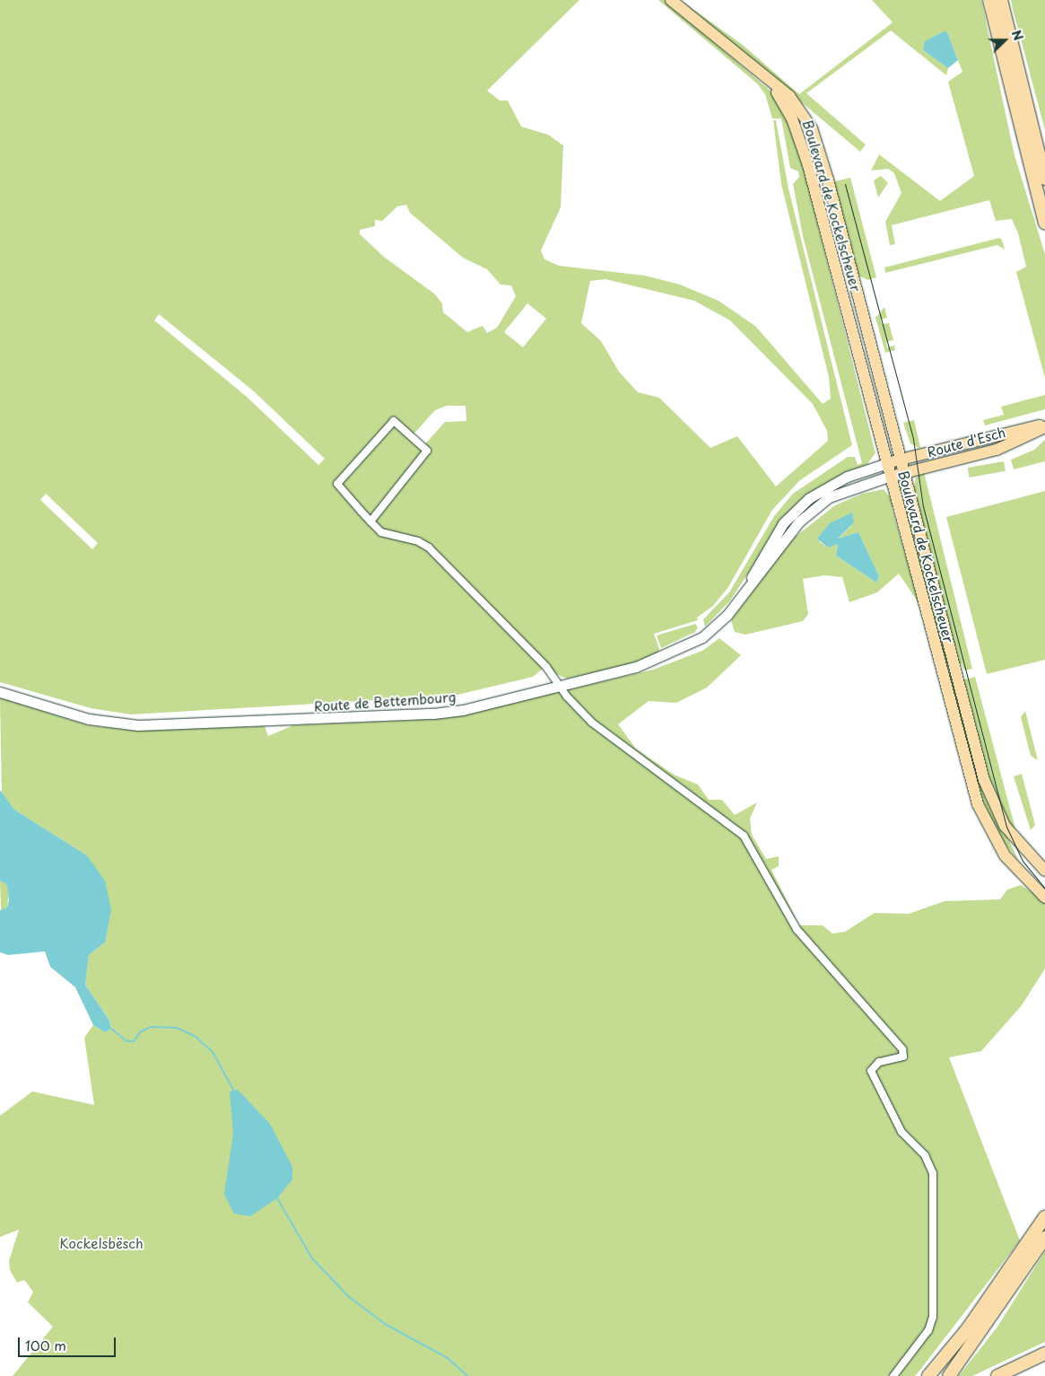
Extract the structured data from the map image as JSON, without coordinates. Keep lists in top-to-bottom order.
{
  "streets": {
    "main road": ["Boulevard de Kockelscheuer", "Route d'Esch", "Route de Bettembourg"]
  },
  "crossings": [
    ["Boulevard de Kockelscheuer", "Route d'Esch"],
    ["Boulevard de Kockelscheuer", "Route de Bettembourg"],
    ["Route d'Esch", "Route de Bettembourg"]
  ],
  "parks": ["Kockelsbësch"],
  "scale_bar": "100 m",
  "north": "right"
}
